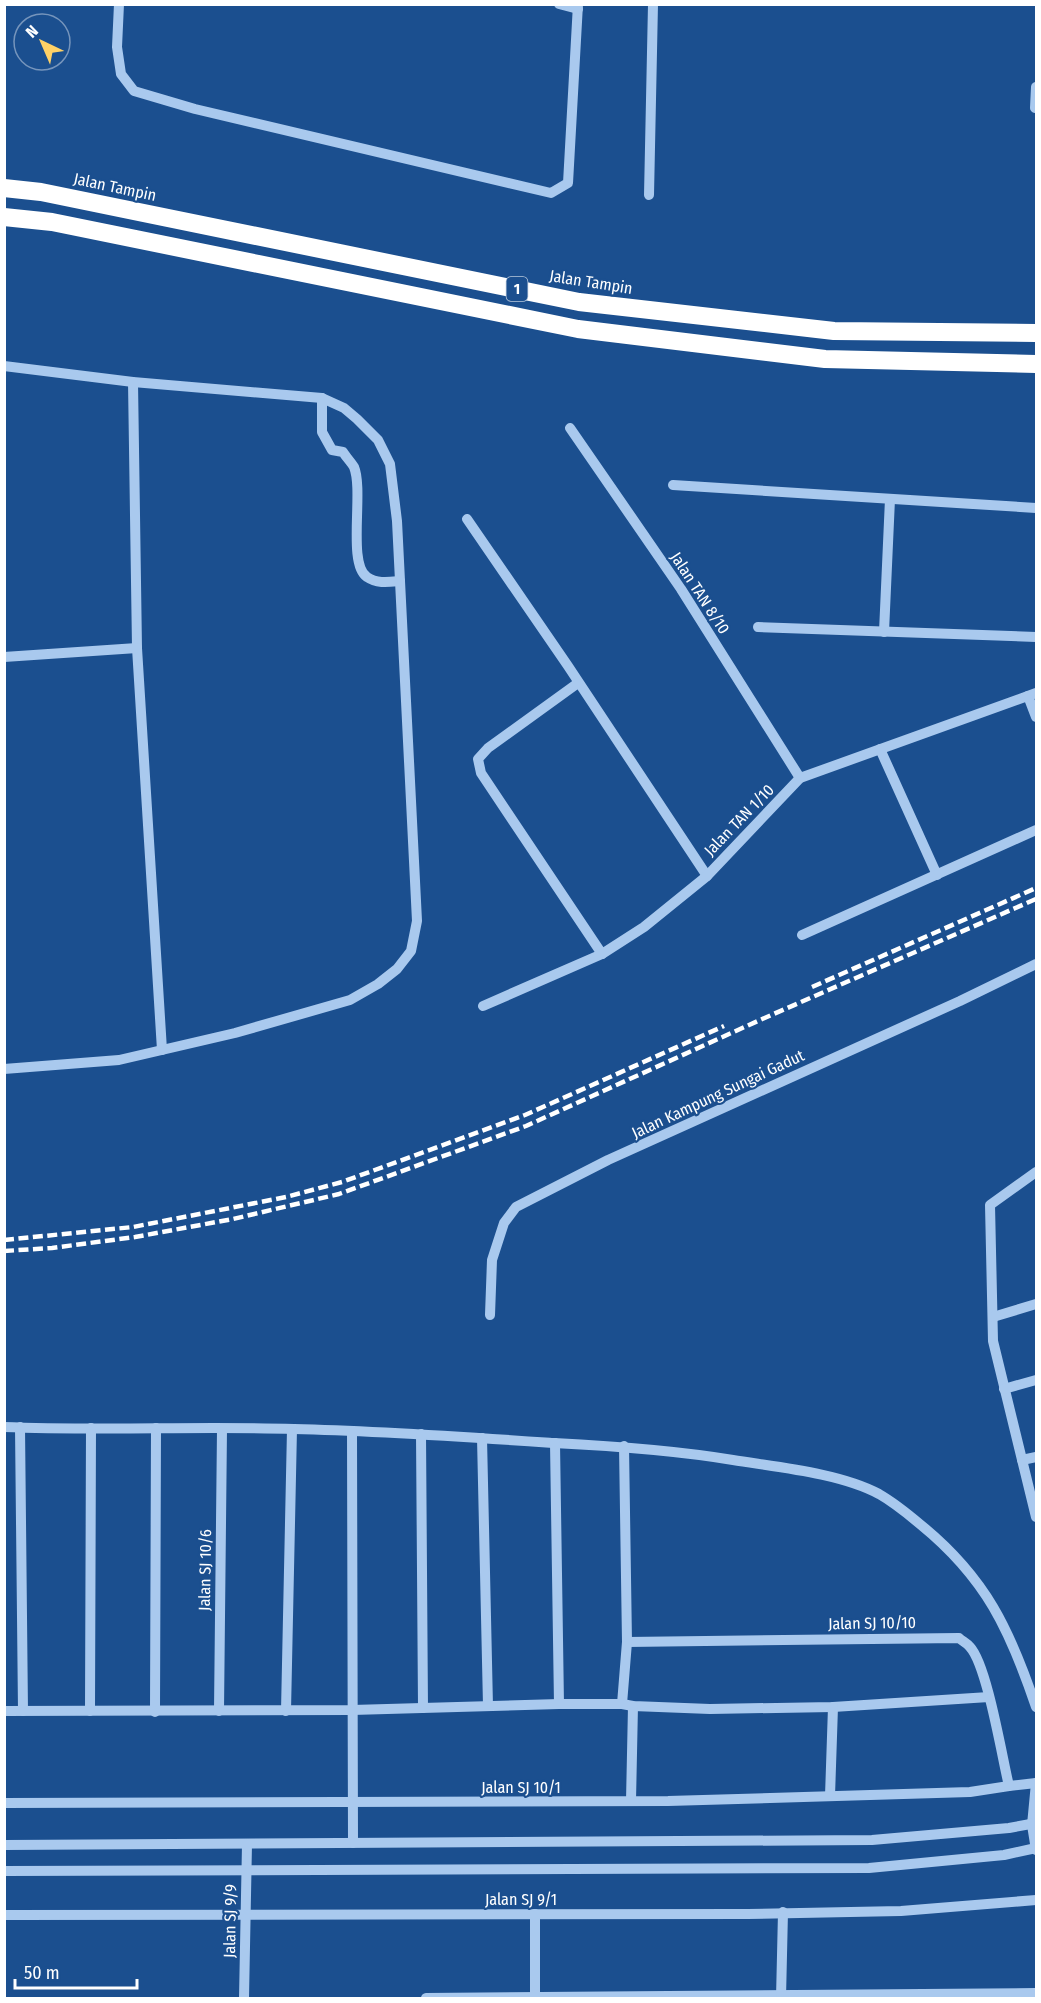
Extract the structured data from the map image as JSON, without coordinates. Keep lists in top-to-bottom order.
{
  "streets": {
    "highway": ["Jalan Tampin", "1"],
    "street": [
      "Jalan TAN 8/10",
      "Jalan TAN 1/10",
      "Jalan Kampung Sungai Gadut",
      "Jalan SJ 10/6",
      "Jalan SJ 10/10",
      "Jalan SJ 10/1",
      "Jalan SJ 9/1",
      "Jalan SJ 9/9"
    ]
  },
  "crossings": [
    ["Jalan TAN 8/10", "Jalan TAN 1/10"],
    ["Jalan SJ 10/10", "Jalan SJ 10/1"],
    ["Jalan SJ 9/1", "Jalan SJ 9/9"]
  ],
  "scale_bar": "50 m",
  "north": "top left"
}
